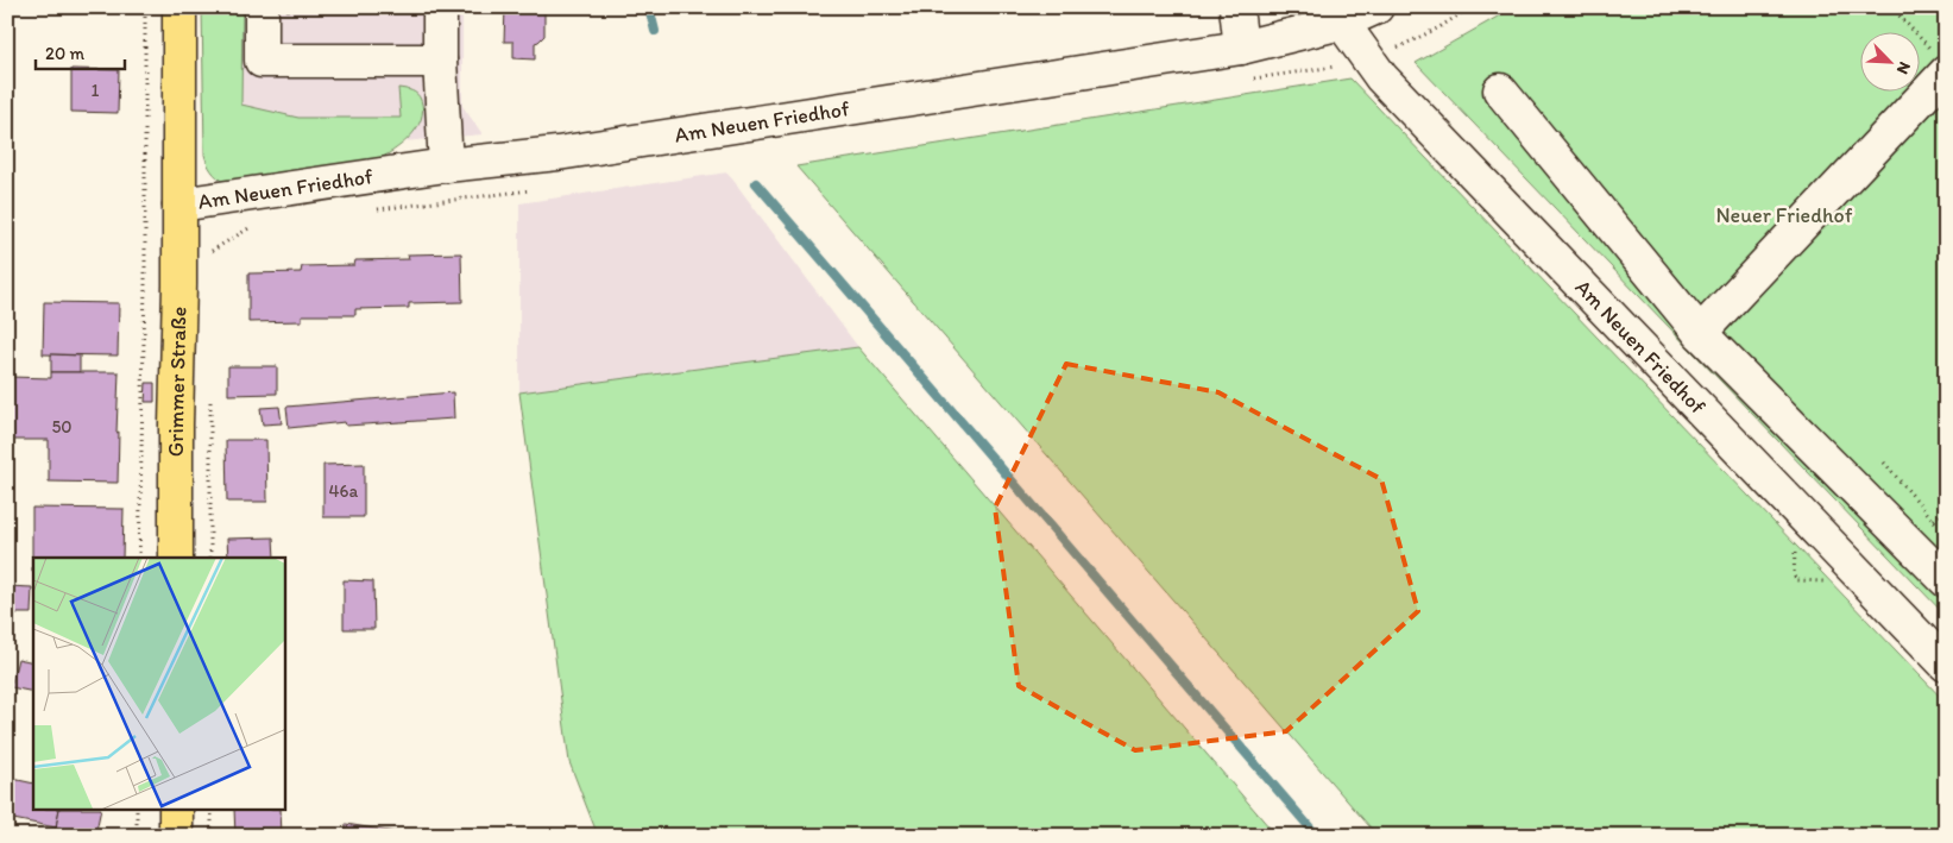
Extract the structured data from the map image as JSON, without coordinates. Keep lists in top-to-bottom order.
{
  "streets": {
    "main road": ["Grimmer Straße"],
    "street": ["Am Neuen Friedhof"]
  },
  "crossings": [
    ["Am Neuen Friedhof", "Grimmer Straße"]
  ],
  "parks": ["Neuer Friedhof"],
  "house_numbers": ["1", "50", "46a"],
  "scale_bar": "20 m",
  "north": "bottom right"
}
